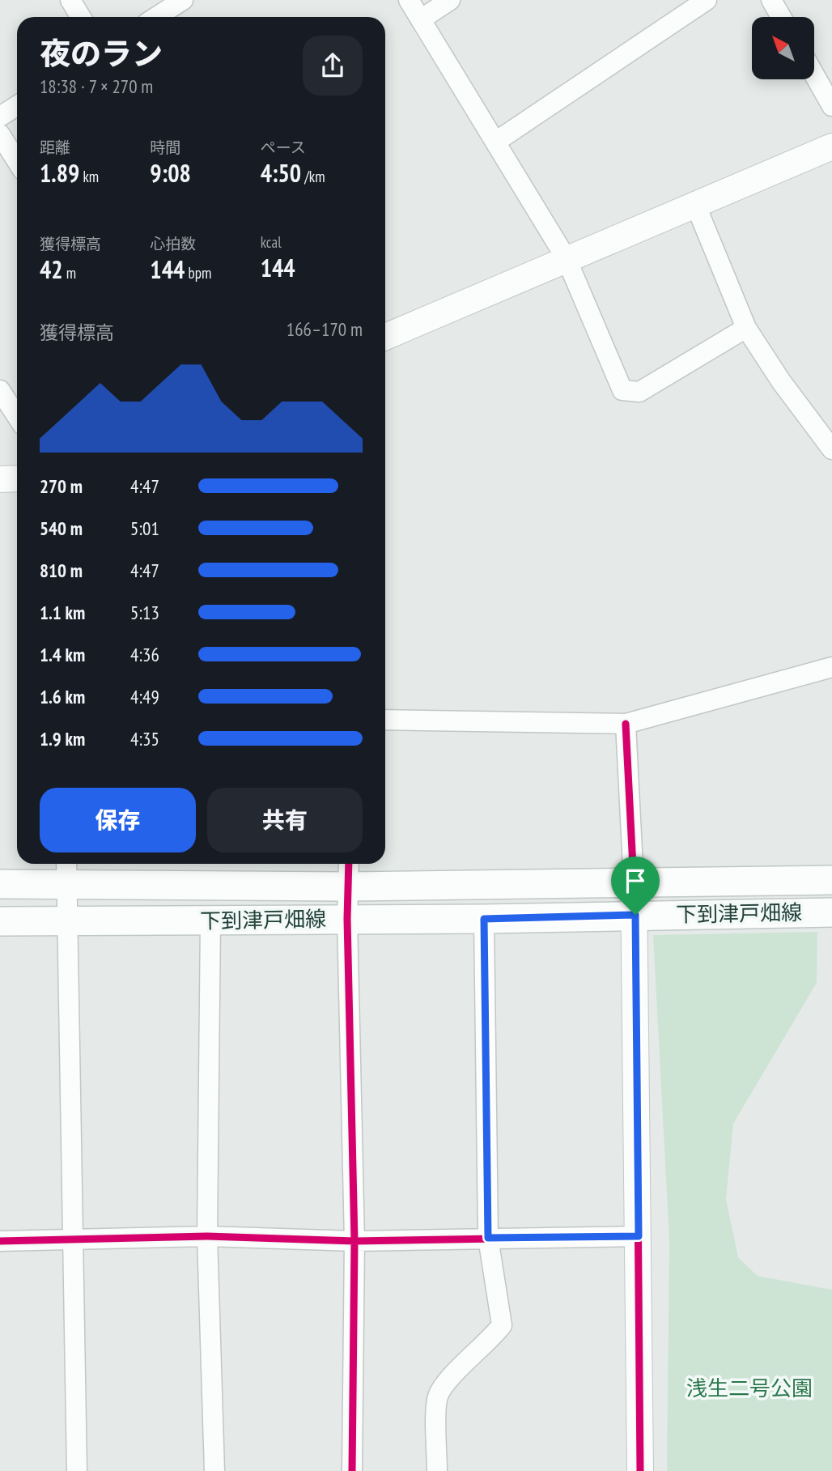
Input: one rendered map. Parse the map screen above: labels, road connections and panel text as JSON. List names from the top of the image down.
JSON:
{
  "streets": {
    "main road": ["下到津戸畑線"]
  },
  "parks": ["浅生二号公園"],
  "north": "top left",
  "page": {
    "heading": ["夜のラン", "18:38 · 7 × 270 m"],
    "stats": [
      ["距離", "1.89 km"],
      ["時間", "9:08"],
      ["ペース", "4:50 /km"],
      ["獲得標高", "42 m"],
      ["心拍数", "144 bpm"],
      ["kcal", "144"]
    ],
    "chart": ["獲得標高", "166–170 m"],
    "list": [
      {
        "name": "270 m",
        "note": "4:47"
      },
      {
        "name": "540 m",
        "note": "5:01"
      },
      {
        "name": "810 m",
        "note": "4:47"
      },
      {
        "name": "1.1 km",
        "note": "5:13"
      },
      {
        "name": "1.4 km",
        "note": "4:36"
      },
      {
        "name": "1.6 km",
        "note": "4:49"
      },
      {
        "name": "1.9 km",
        "note": "4:35"
      }
    ],
    "buttons": ["保存", "共有"]
  }
}
